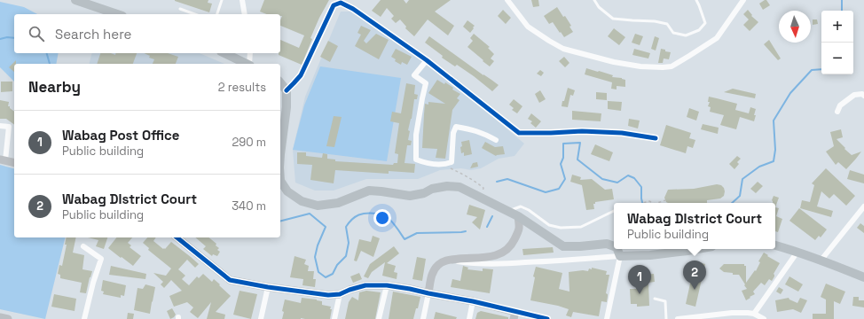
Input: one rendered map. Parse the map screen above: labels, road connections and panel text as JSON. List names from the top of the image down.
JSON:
{
  "north": "bottom",
  "page": {
    "map_buttons": ["+", "−"],
    "search": "Search here",
    "heading": ["Nearby", "2 results"],
    "list": [
      {
        "mark": "1",
        "name": "Wabag Post Office",
        "note": "Public building",
        "value": "290 m"
      },
      {
        "mark": "2",
        "name": "Wabag DIstrict Court",
        "note": "Public building",
        "value": "340 m"
      }
    ],
    "popup": ["Wabag DIstrict Court", "Public building"],
    "pins": ["2", "1"]
  }
}
